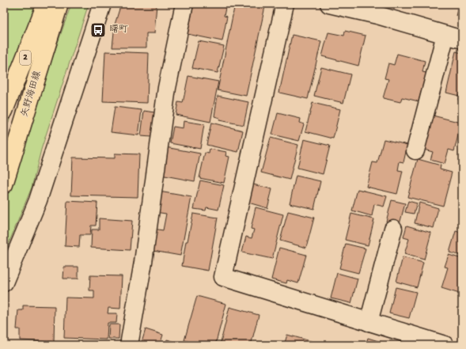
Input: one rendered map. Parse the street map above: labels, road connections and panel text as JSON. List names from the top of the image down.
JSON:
{
  "streets": {
    "main road": ["2", "矢野海田線"]
  },
  "places": {
    "bus stop": ["曙町"]
  }
}
